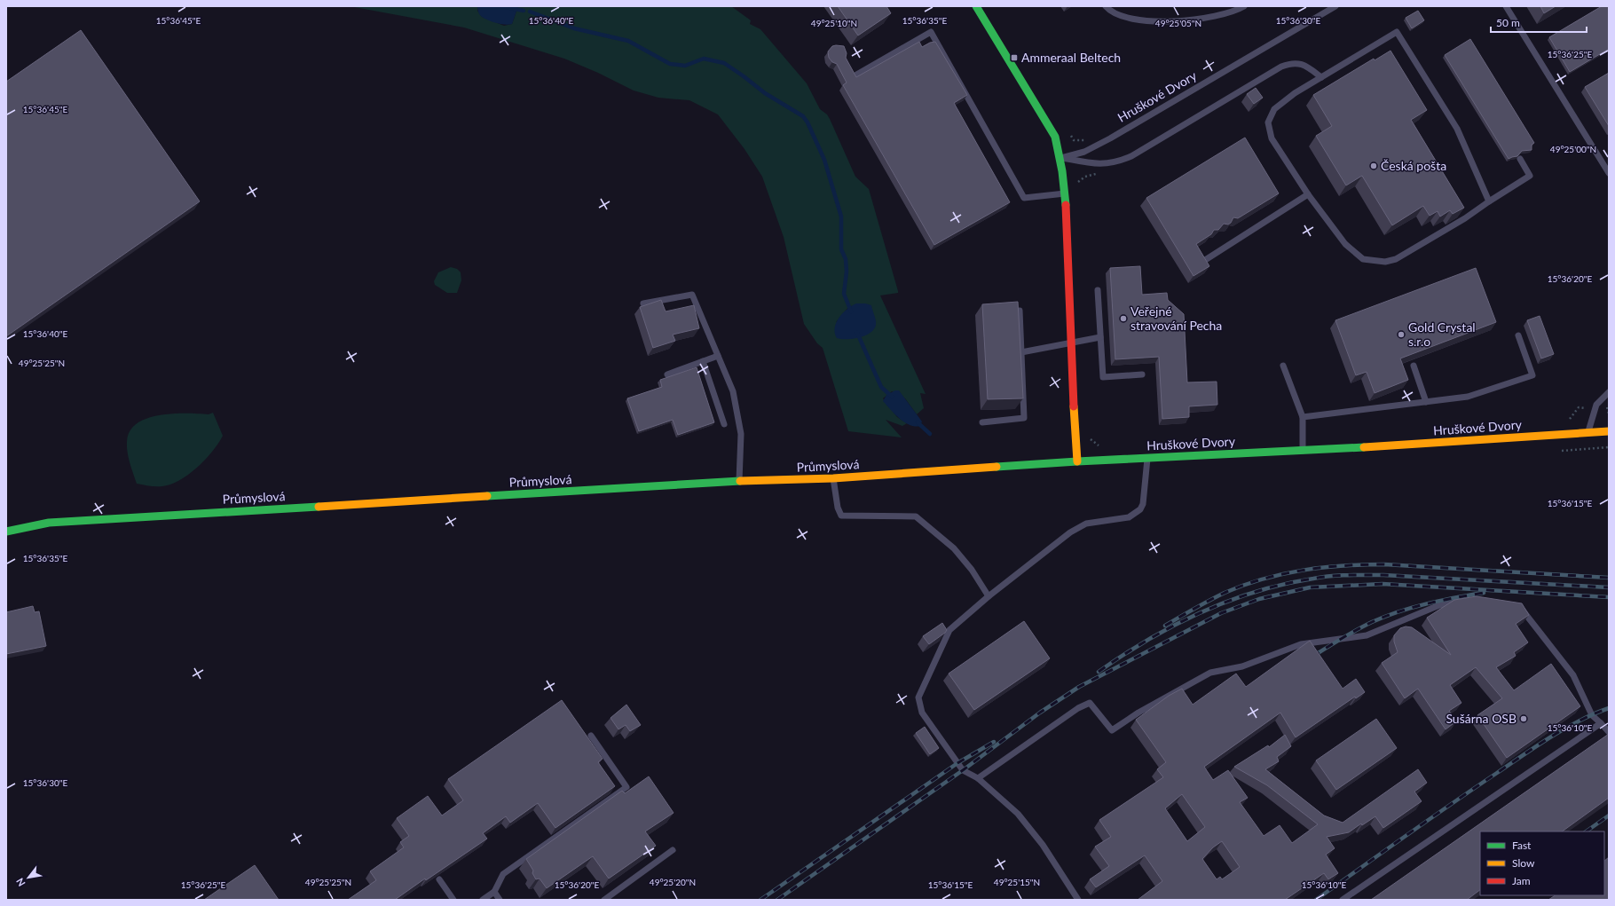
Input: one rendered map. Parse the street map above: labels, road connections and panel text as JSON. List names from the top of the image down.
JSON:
{
  "streets": {
    "street": ["Hruškové Dvory", "Průmyslová"]
  },
  "crossings": [
    ["Hruškové Dvory", "Průmyslová"]
  ],
  "places": {
    "transit": ["Ammeraal Beltech"],
    "other": [
      "Česká pošta",
      "Veřejné stravování Pecha",
      "Gold Crystal s.r.o",
      "Sušárna OSB"
    ]
  },
  "legend": ["Fast", "Slow", "Jam"],
  "scale_bar": "50 m",
  "north": "bottom left",
  "coordinates": [
    "15°36'45\"E",
    "15°36'40\"E",
    "15°36'35\"E",
    "15°36'30\"E",
    "49°25'10\"N",
    "49°25'05\"N",
    "15°36'25\"E",
    "49°25'00\"N",
    "15°36'20\"E",
    "49°25'25\"N",
    "15°36'15\"E",
    "15°36'10\"E",
    "49°25'20\"N",
    "49°25'15\"N"
  ]
}
